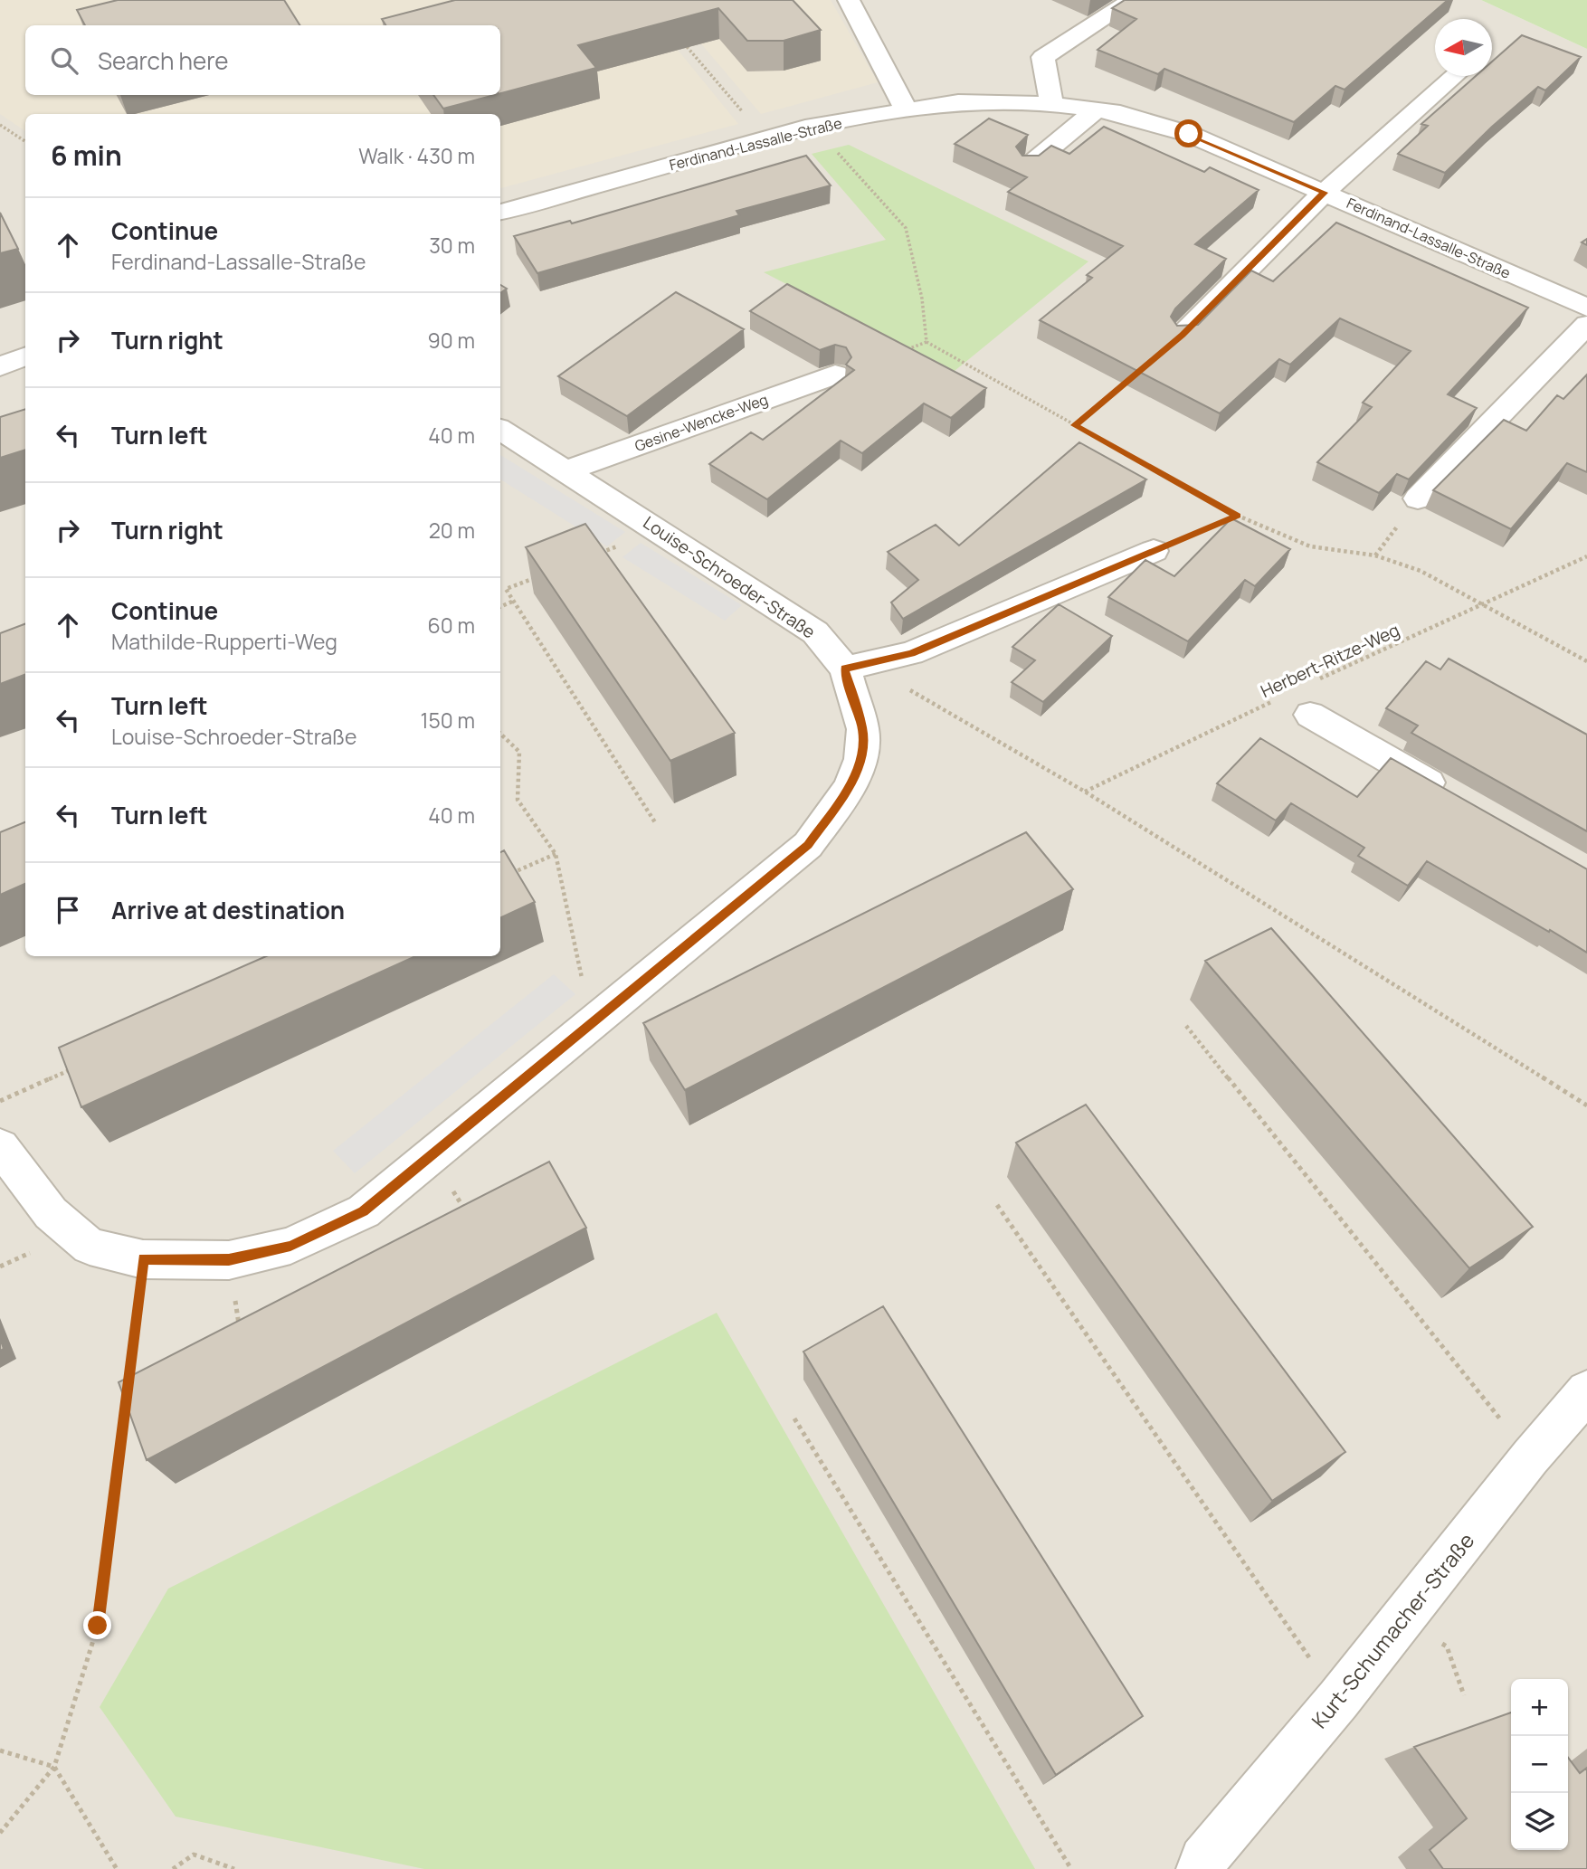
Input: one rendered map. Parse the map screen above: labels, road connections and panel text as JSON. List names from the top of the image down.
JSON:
{
  "streets": {
    "street": [
      "Ferdinand-Lassalle-Straße",
      "Gesine-Wencke-Weg",
      "Louise-Schroeder-Straße",
      "Kurt-Schumacher-Straße"
    ],
    "path": ["Herbert-Ritze-Weg"]
  },
  "crossings": [
    ["Gesine-Wencke-Weg", "Louise-Schroeder-Straße"]
  ],
  "north": "left",
  "page": {
    "search": "Search here",
    "heading": ["6 min", "Walk · 430 m"],
    "list": [
      ["Continue", "Ferdinand-Lassalle-Straße", "30 m"],
      ["Turn right", "90 m"],
      ["Turn left", "40 m"],
      ["Turn right", "20 m"],
      ["Continue", "Mathilde-Rupperti-Weg", "60 m"],
      ["Turn left", "Louise-Schroeder-Straße", "150 m"],
      ["Turn left", "40 m"],
      "Arrive at destination"
    ],
    "map_buttons": ["+", "−"]
  }
}
